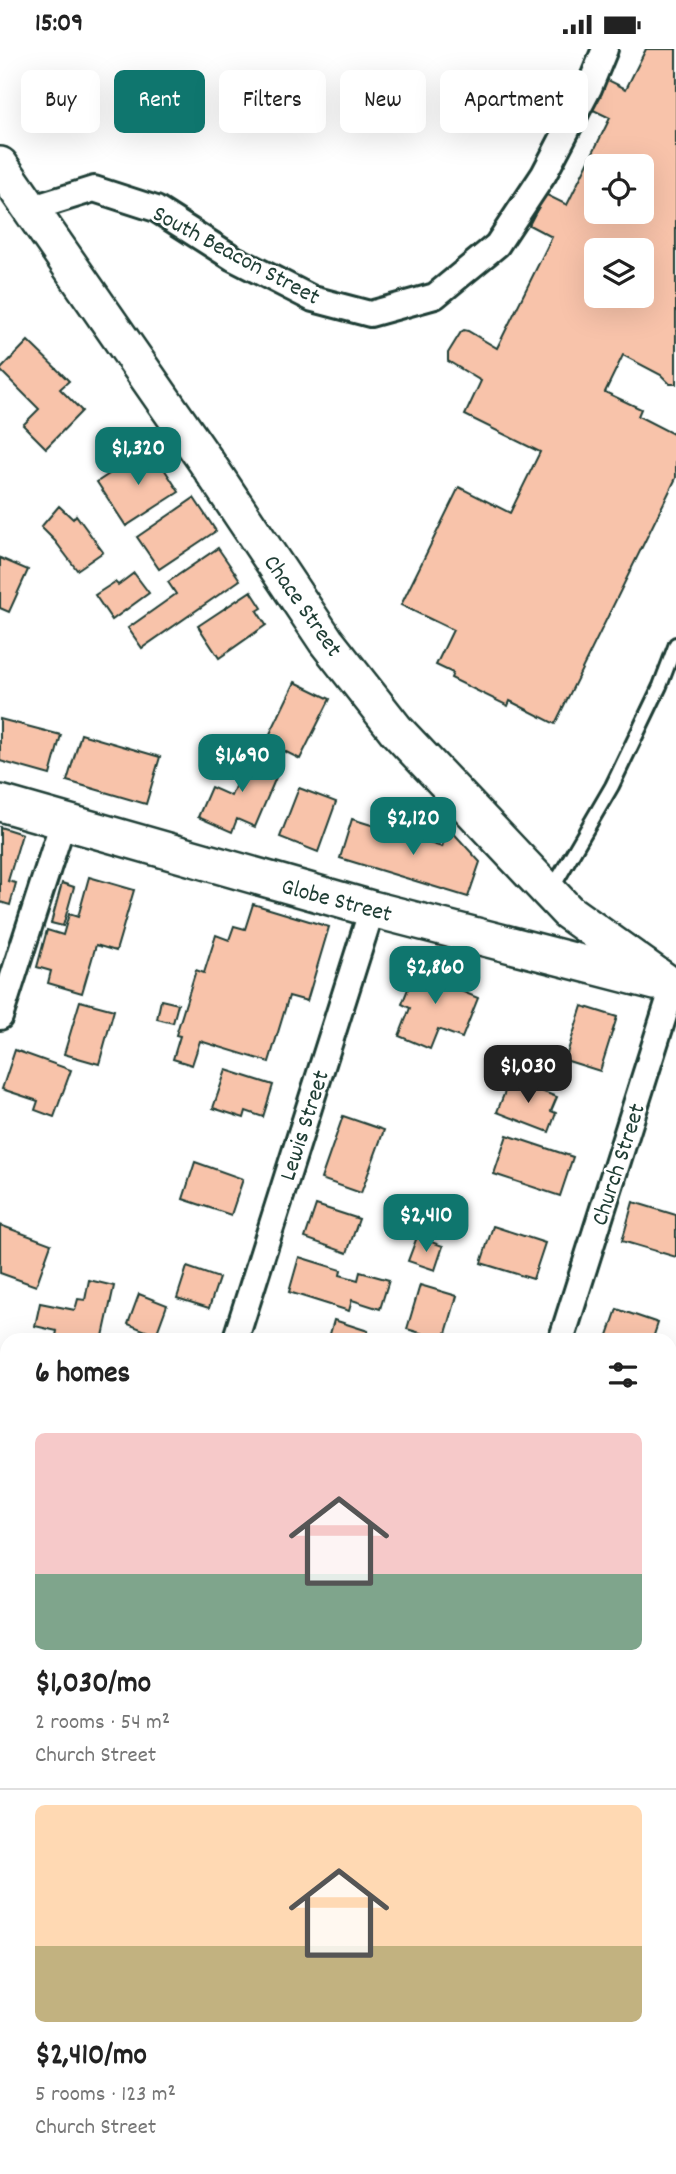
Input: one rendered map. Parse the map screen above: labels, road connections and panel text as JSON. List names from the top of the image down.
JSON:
{
  "streets": {
    "street": [
      "South Beacon Street",
      "Chace Street",
      "Globe Street",
      "Lewis Street",
      "Church Street"
    ]
  },
  "crossings": [
    ["South Beacon Street", "Chace Street"],
    ["Chace Street", "Globe Street"],
    ["Chace Street", "Church Street"],
    ["Globe Street", "Lewis Street"],
    ["Globe Street", "Church Street"]
  ],
  "page": {
    "status": "15:09",
    "chip": [
      "Buy",
      "Rent",
      "Filters",
      "New",
      "Apartment"
    ],
    "price": [
      "$1,320",
      "$1,690",
      "$2,120",
      "$2,860",
      "$1,030",
      "$2,410"
    ],
    "heading": "6 homes",
    "list": [
      {
        "name": "$1,030/mo",
        "note": "2 rooms · 54 m² · Church Street"
      },
      {
        "name": "$2,410/mo",
        "note": "5 rooms · 123 m² · Church Street"
      }
    ]
  }
}
